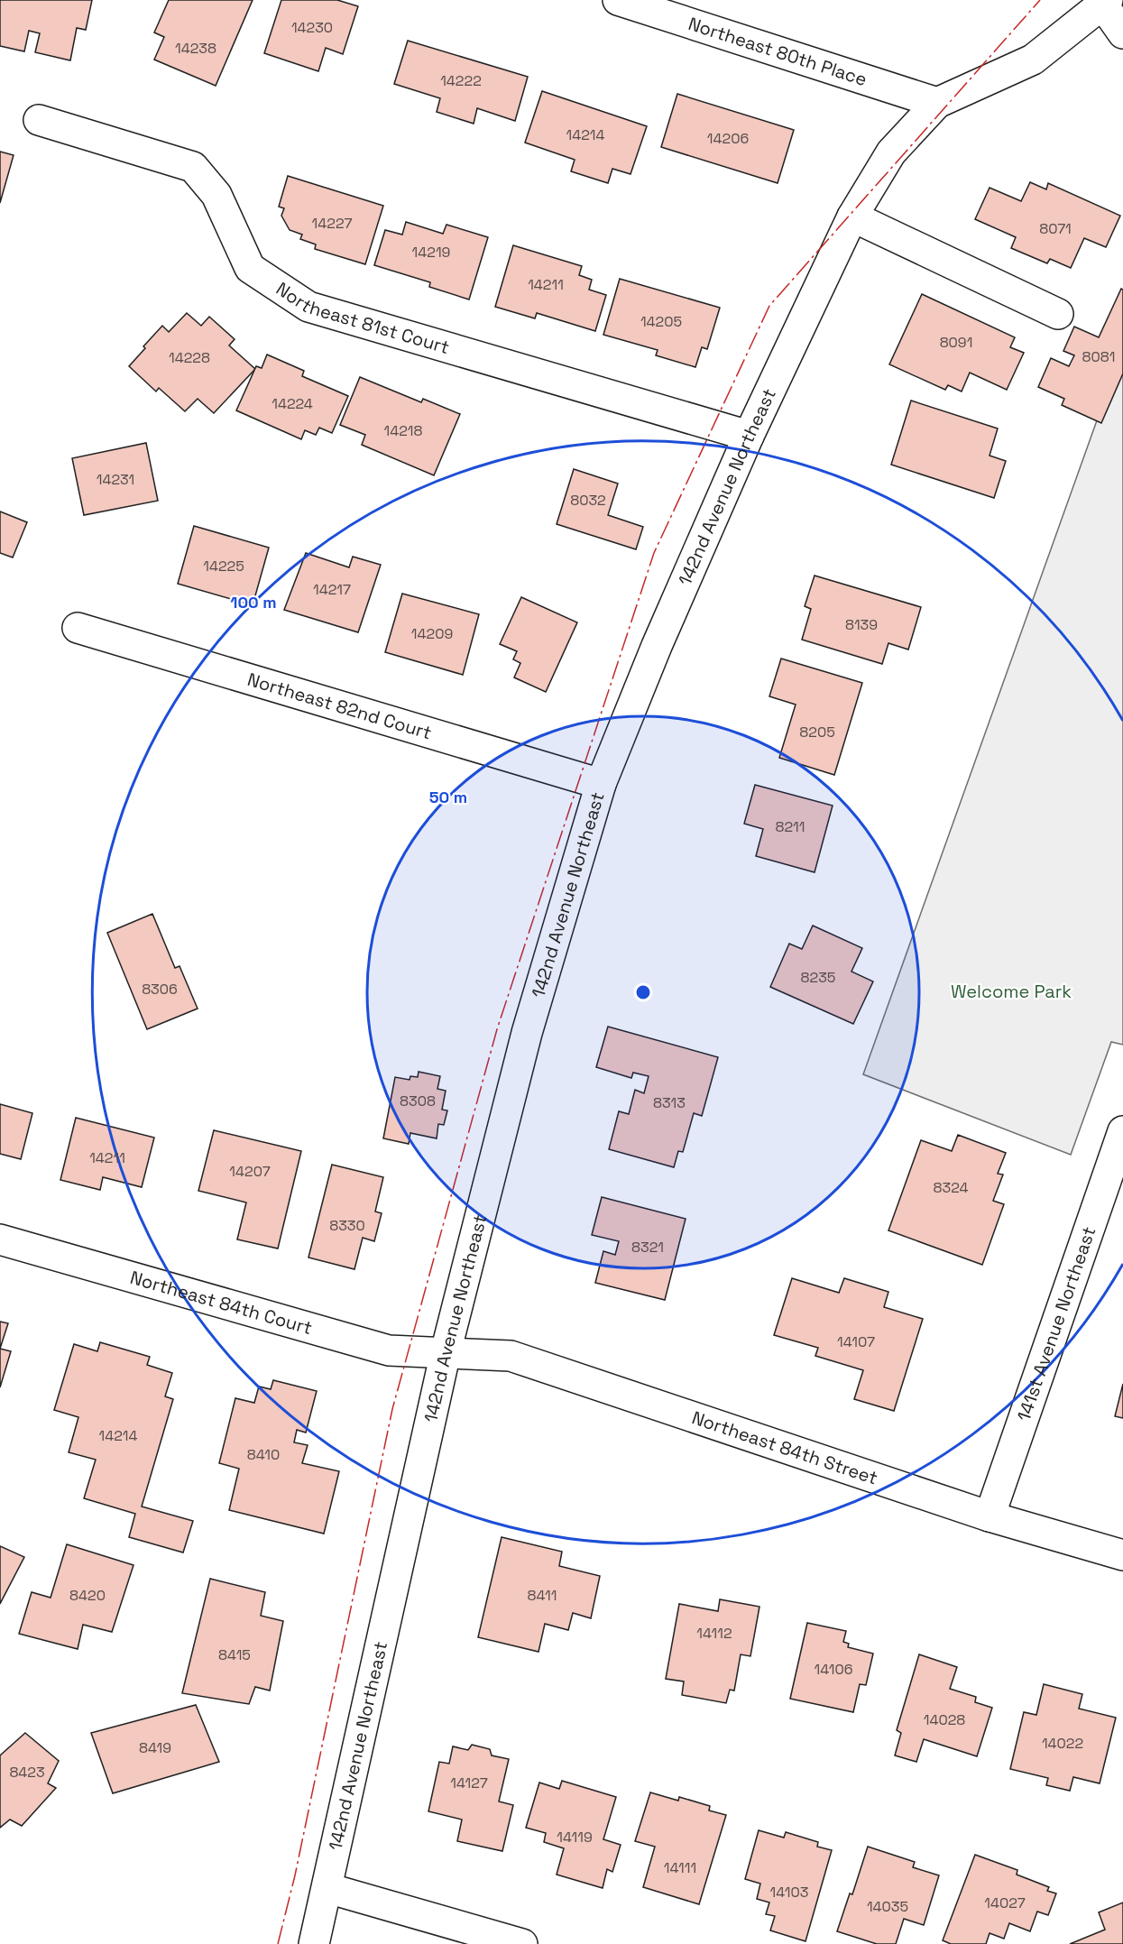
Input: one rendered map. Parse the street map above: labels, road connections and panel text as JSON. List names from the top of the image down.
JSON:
{
  "streets": {
    "street": [
      "Northeast 80th Place",
      "Northeast 81st Court",
      "142nd Avenue Northeast",
      "Northeast 82nd Court",
      "Northeast 84th Court",
      "141st Avenue Northeast",
      "Northeast 84th Street"
    ]
  },
  "crossings": [
    ["Northeast 80th Place", "142nd Avenue Northeast"],
    ["Northeast 81st Court", "142nd Avenue Northeast"],
    ["142nd Avenue Northeast", "Northeast 82nd Court"],
    ["142nd Avenue Northeast", "Northeast 84th Court"],
    ["142nd Avenue Northeast", "Northeast 84th Street"],
    ["Northeast 84th Court", "Northeast 84th Street"],
    ["141st Avenue Northeast", "Northeast 84th Street"]
  ],
  "parks": ["Welcome Park"],
  "house_numbers": [
    "14230",
    "14238",
    "14222",
    "14214",
    "14206",
    "14227",
    "8071",
    "14219",
    "14211",
    "14205",
    "8091",
    "8081",
    "14228",
    "14224",
    "14218",
    "14231",
    "8032",
    "14225",
    "14217",
    "8139",
    "14209",
    "8205",
    "8211",
    "8235",
    "8306",
    "8308",
    "8313",
    "14211",
    "14207",
    "8324",
    "8330",
    "8321",
    "14107",
    "14214",
    "8410",
    "8420",
    "8411",
    "14112",
    "8415",
    "14106",
    "14028",
    "14022",
    "8419",
    "8423",
    "14127",
    "14119",
    "14111",
    "14103",
    "14027",
    "14035"
  ],
  "rings": ["100 m", "50 m"]
}
